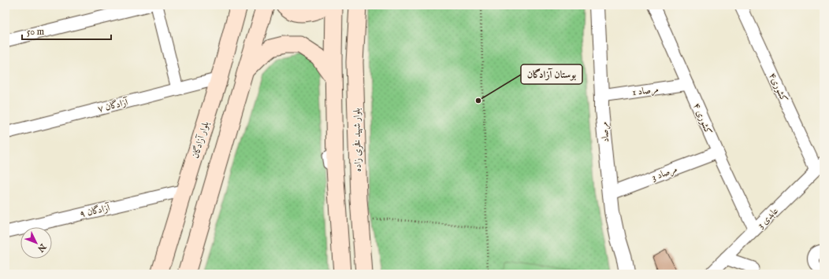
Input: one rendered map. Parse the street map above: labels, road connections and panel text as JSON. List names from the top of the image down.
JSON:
{
  "streets": {
    "main road": ["بلوار آزادگان", "بلوار شهید فخری زاده"],
    "street": [
      "کشوری۴",
      "مرصاد 1",
      "آزادگان ۷",
      "کشوری ۴",
      "مرصاد",
      "مرصاد 3",
      "آزادگان ۹",
      "عابدی 3"
    ]
  },
  "crossings": [
    ["کشوری۴", "عابدی 3"],
    ["مرصاد 1", "کشوری ۴"],
    ["مرصاد 1", "مرصاد"],
    ["آزادگان ۷", "بلوار آزادگان"],
    ["کشوری ۴", "مرصاد 3"],
    ["کشوری ۴", "عابدی 3"],
    ["مرصاد", "مرصاد 3"],
    ["بلوار آزادگان", "آزادگان ۹"]
  ],
  "places": ["بوستان آزادگان"],
  "scale_bar": "50 m",
  "north": "bottom right"
}
